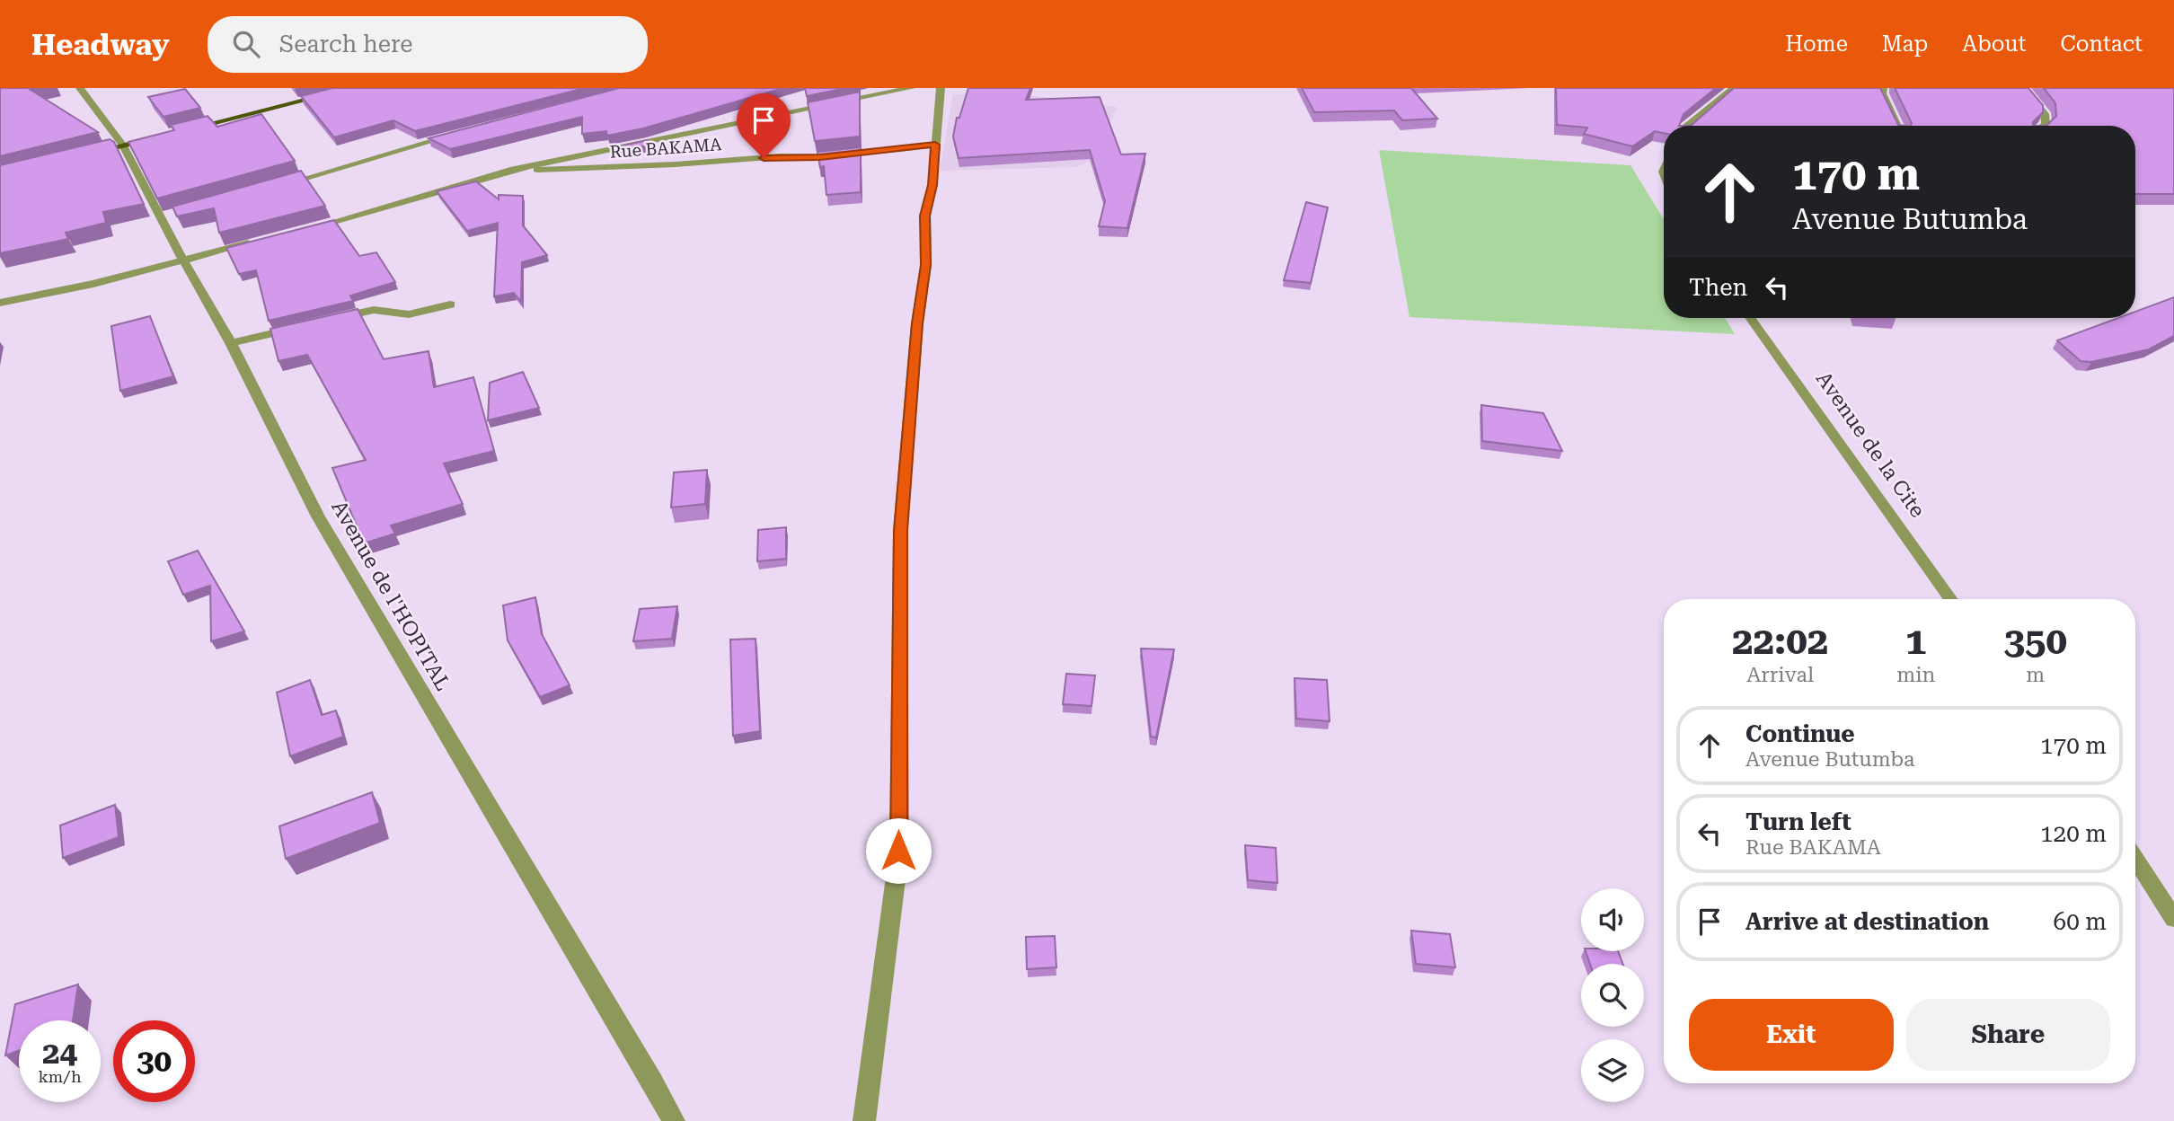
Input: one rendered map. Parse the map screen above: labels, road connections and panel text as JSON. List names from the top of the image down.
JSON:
{
  "streets": {
    "street": ["Rue BAKAMA", "Avenue de la Cite", "Avenue de l'HOPITAL"]
  },
  "page": {
    "header": "Headway",
    "search": "Search here",
    "nav": [
      "Home",
      "Map",
      "About",
      "Contact"
    ],
    "turn": ["170 m", "Avenue Butumba"],
    "then": "Then",
    "eta": [
      "22:02",
      "Arrival",
      "1",
      "min",
      "350",
      "m"
    ],
    "list": [
      {
        "name": "Continue",
        "note": "Avenue Butumba",
        "value": "170 m"
      },
      {
        "name": "Turn left",
        "note": "Rue BAKAMA",
        "value": "120 m"
      },
      {
        "name": "Arrive at destination",
        "value": "60 m"
      }
    ],
    "buttons": ["Exit", "Share"],
    "speed": "24 km/h",
    "limit": "30"
  }
}
